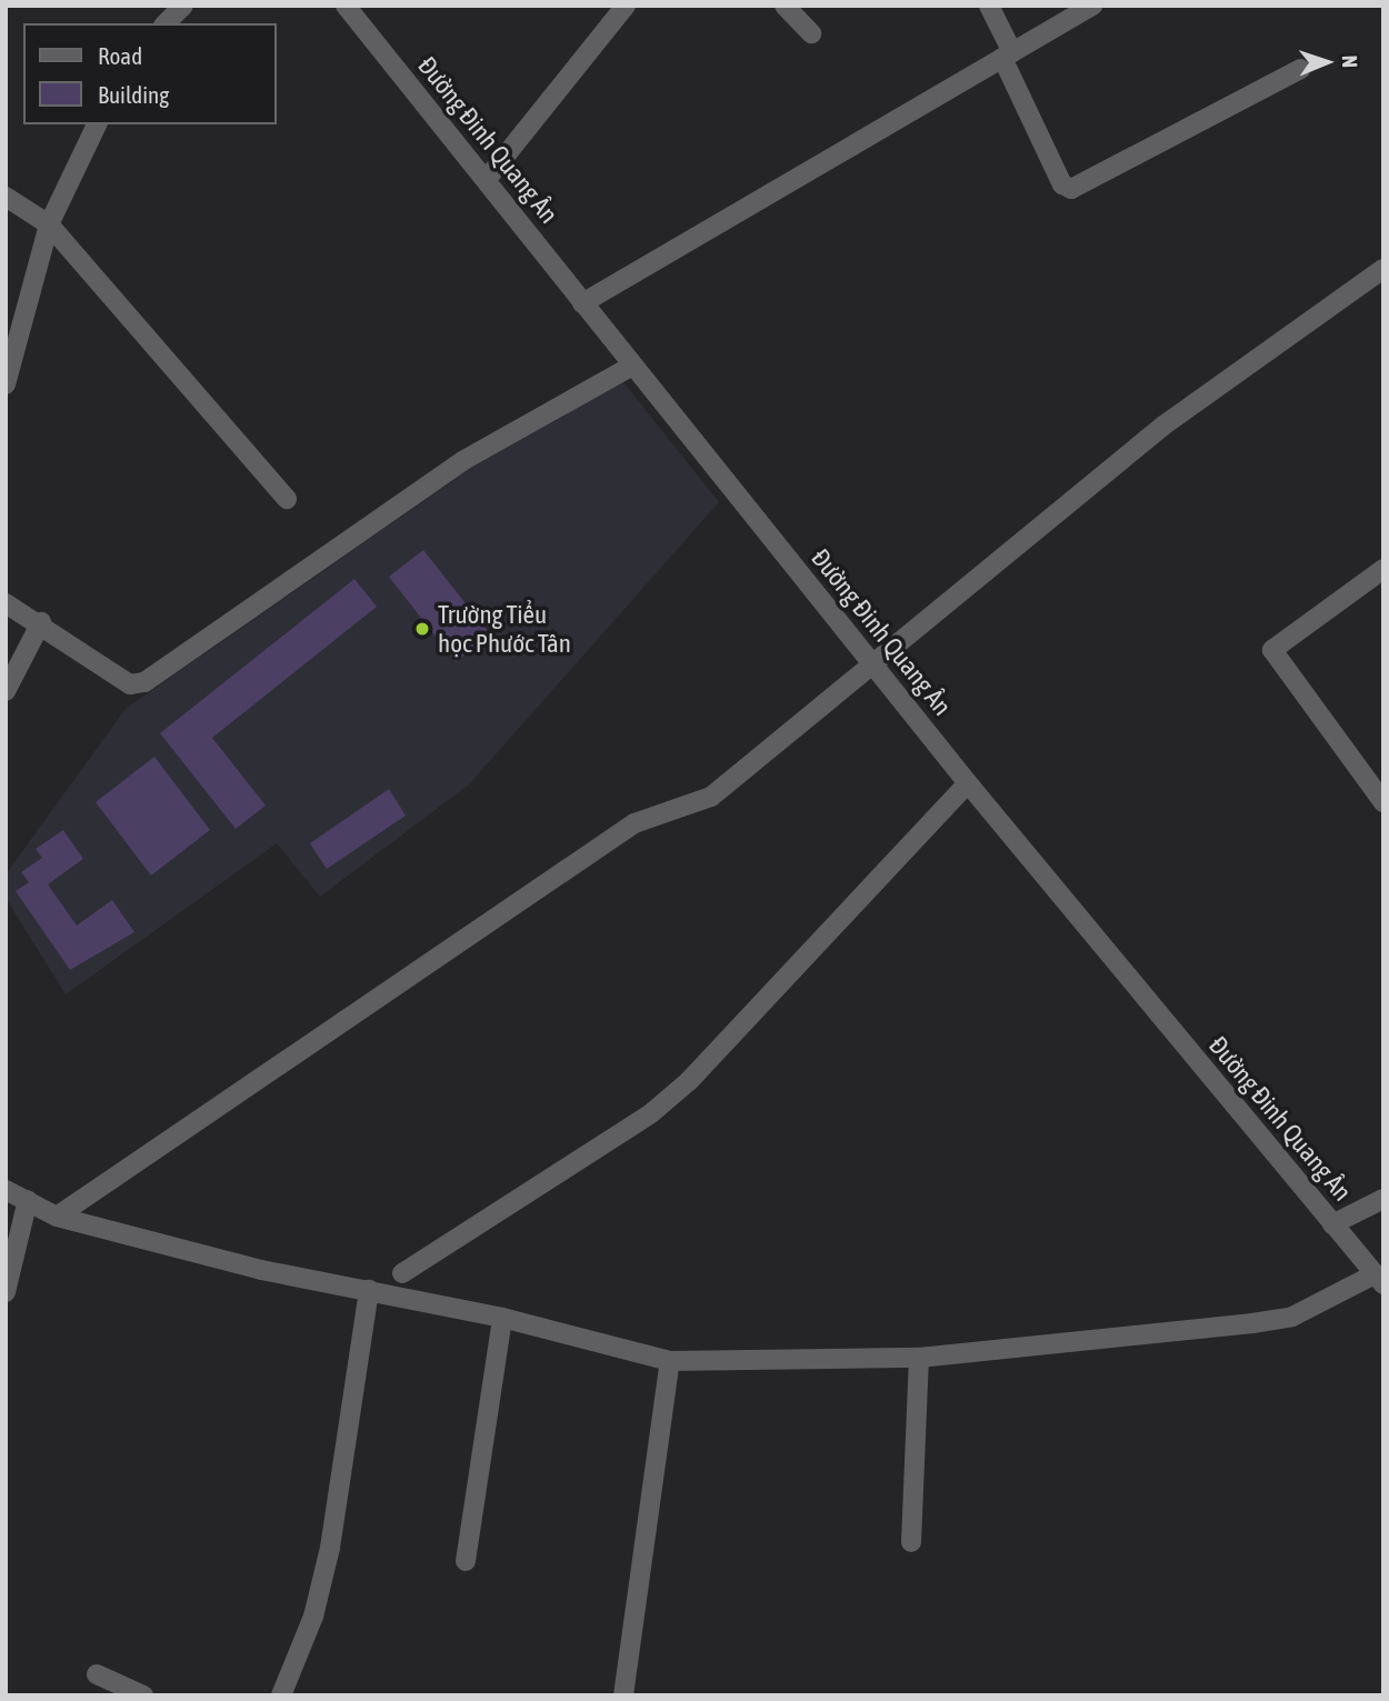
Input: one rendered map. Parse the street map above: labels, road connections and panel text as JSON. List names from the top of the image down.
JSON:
{
  "streets": {
    "street": ["Đường Đinh Quang Ân"]
  },
  "places": ["Trường Tiểu học Phước Tân"],
  "legend": ["Road", "Building"],
  "north": "right"
}
